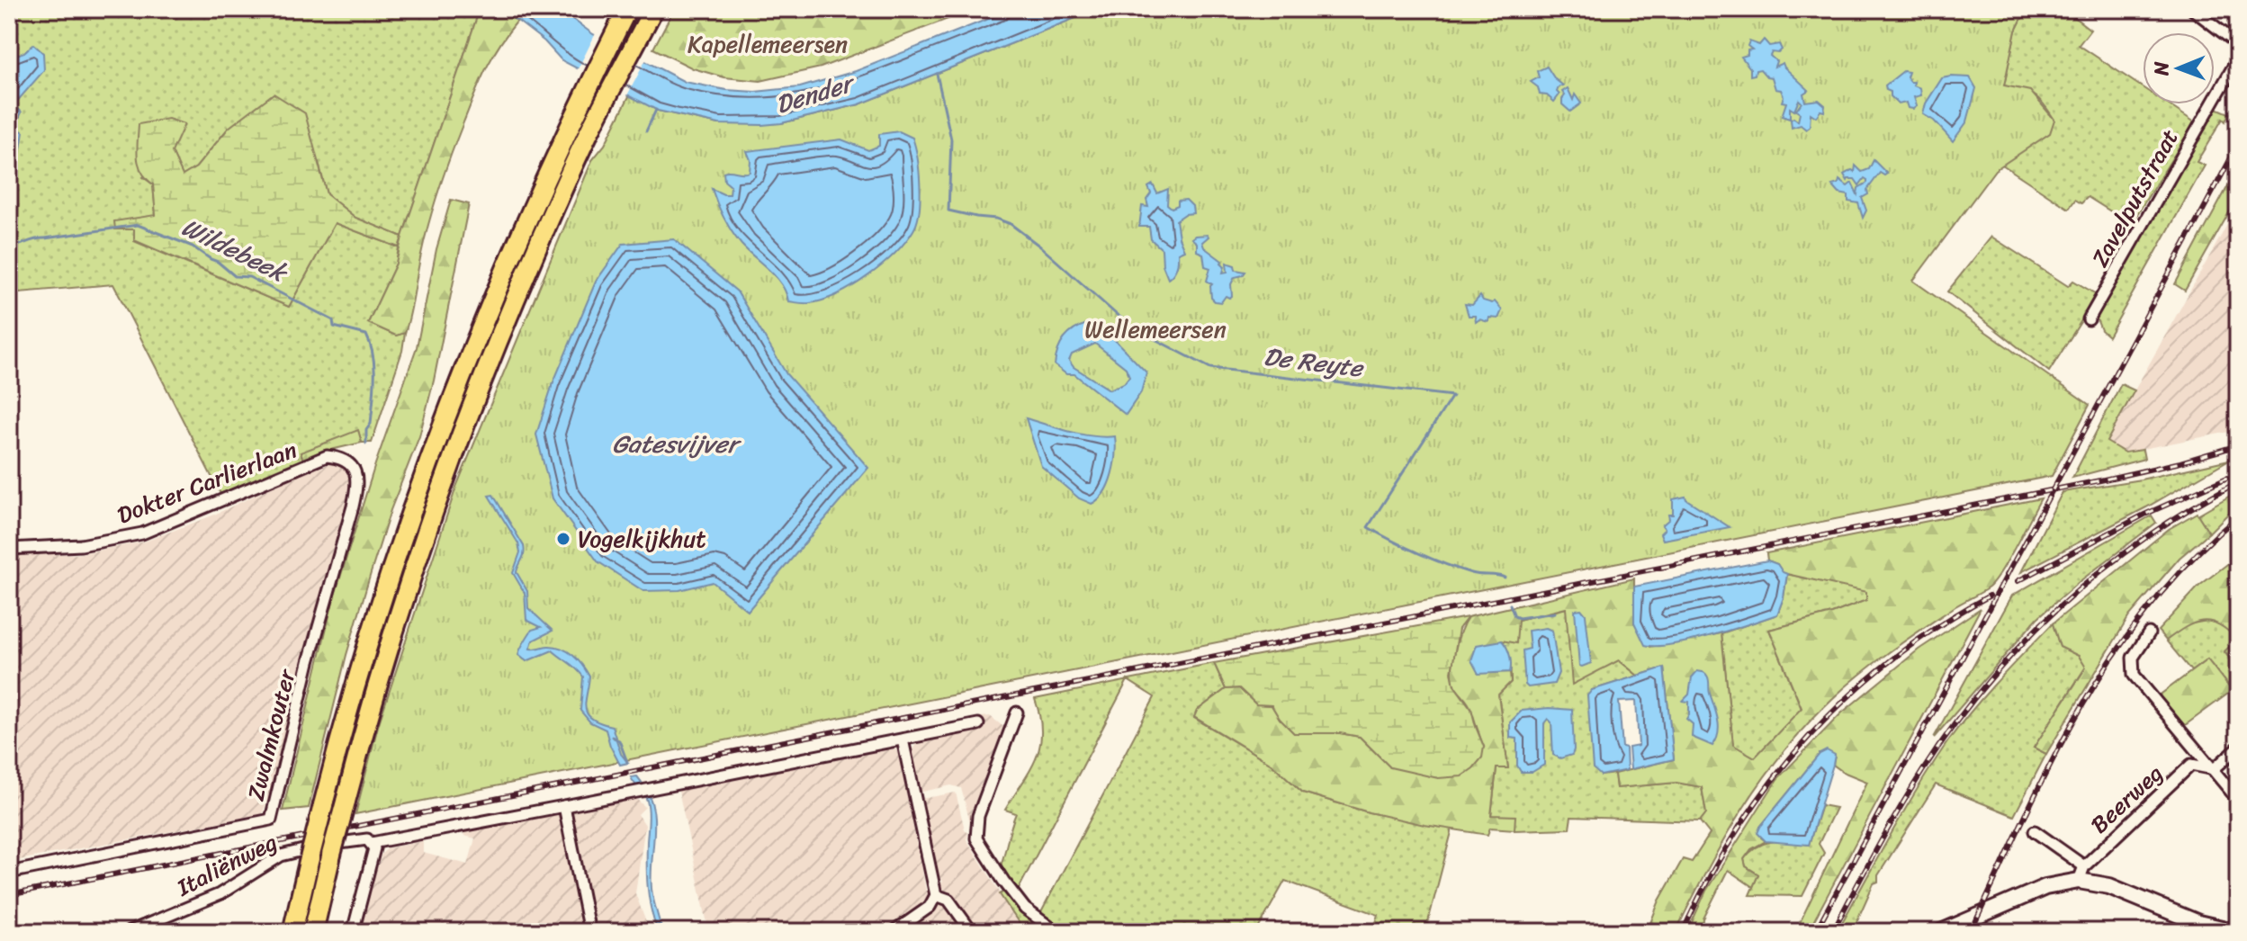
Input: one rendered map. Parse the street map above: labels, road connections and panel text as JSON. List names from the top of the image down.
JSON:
{
  "streets": {
    "street": [
      "Zavelputstraat",
      "Dokter Carlierlaan",
      "Zwalmkouter",
      "Beerweg",
      "Italiënweg"
    ]
  },
  "crossings": [
    ["Dokter Carlierlaan", "Zwalmkouter"]
  ],
  "water": [
    "Dender",
    "Wildebeek",
    "De Reyte",
    "Gatesvijver"
  ],
  "parks": ["Kapellemeersen", "Wellemeersen"],
  "places": ["Vogelkijkhut"],
  "north": "left"
}
